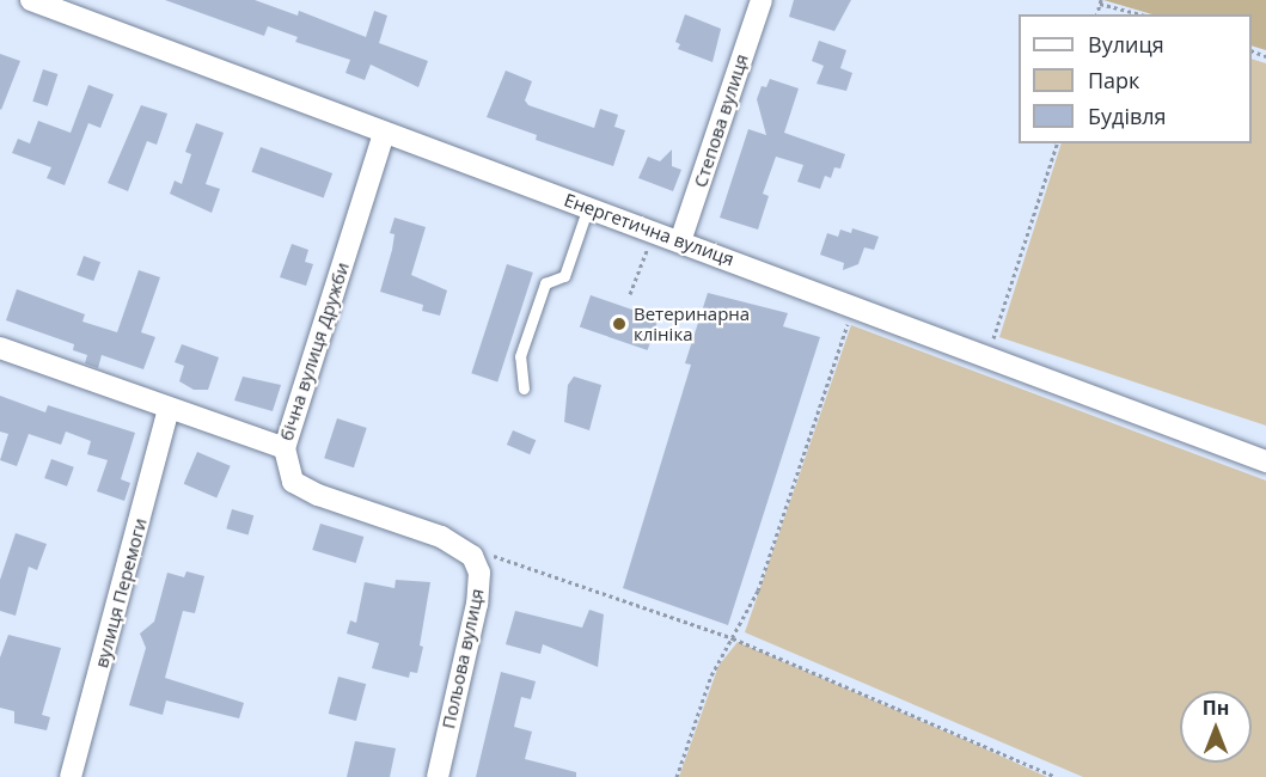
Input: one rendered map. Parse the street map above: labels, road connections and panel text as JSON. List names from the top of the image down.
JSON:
{
  "streets": {
    "street": [
      "Степова вулиця",
      "Енергетична вулиця",
      "бічна вулиця Дружби",
      "вулиця Перемоги",
      "Польова вулиця"
    ]
  },
  "crossings": [
    ["Степова вулиця", "Енергетична вулиця"],
    ["Енергетична вулиця", "бічна вулиця Дружби"],
    ["бічна вулиця Дружби", "вулиця Перемоги"]
  ],
  "places": ["Ветеринарна клініка"],
  "legend": ["Вулиця", "Парк", "Будівля"],
  "north": "top"
}
